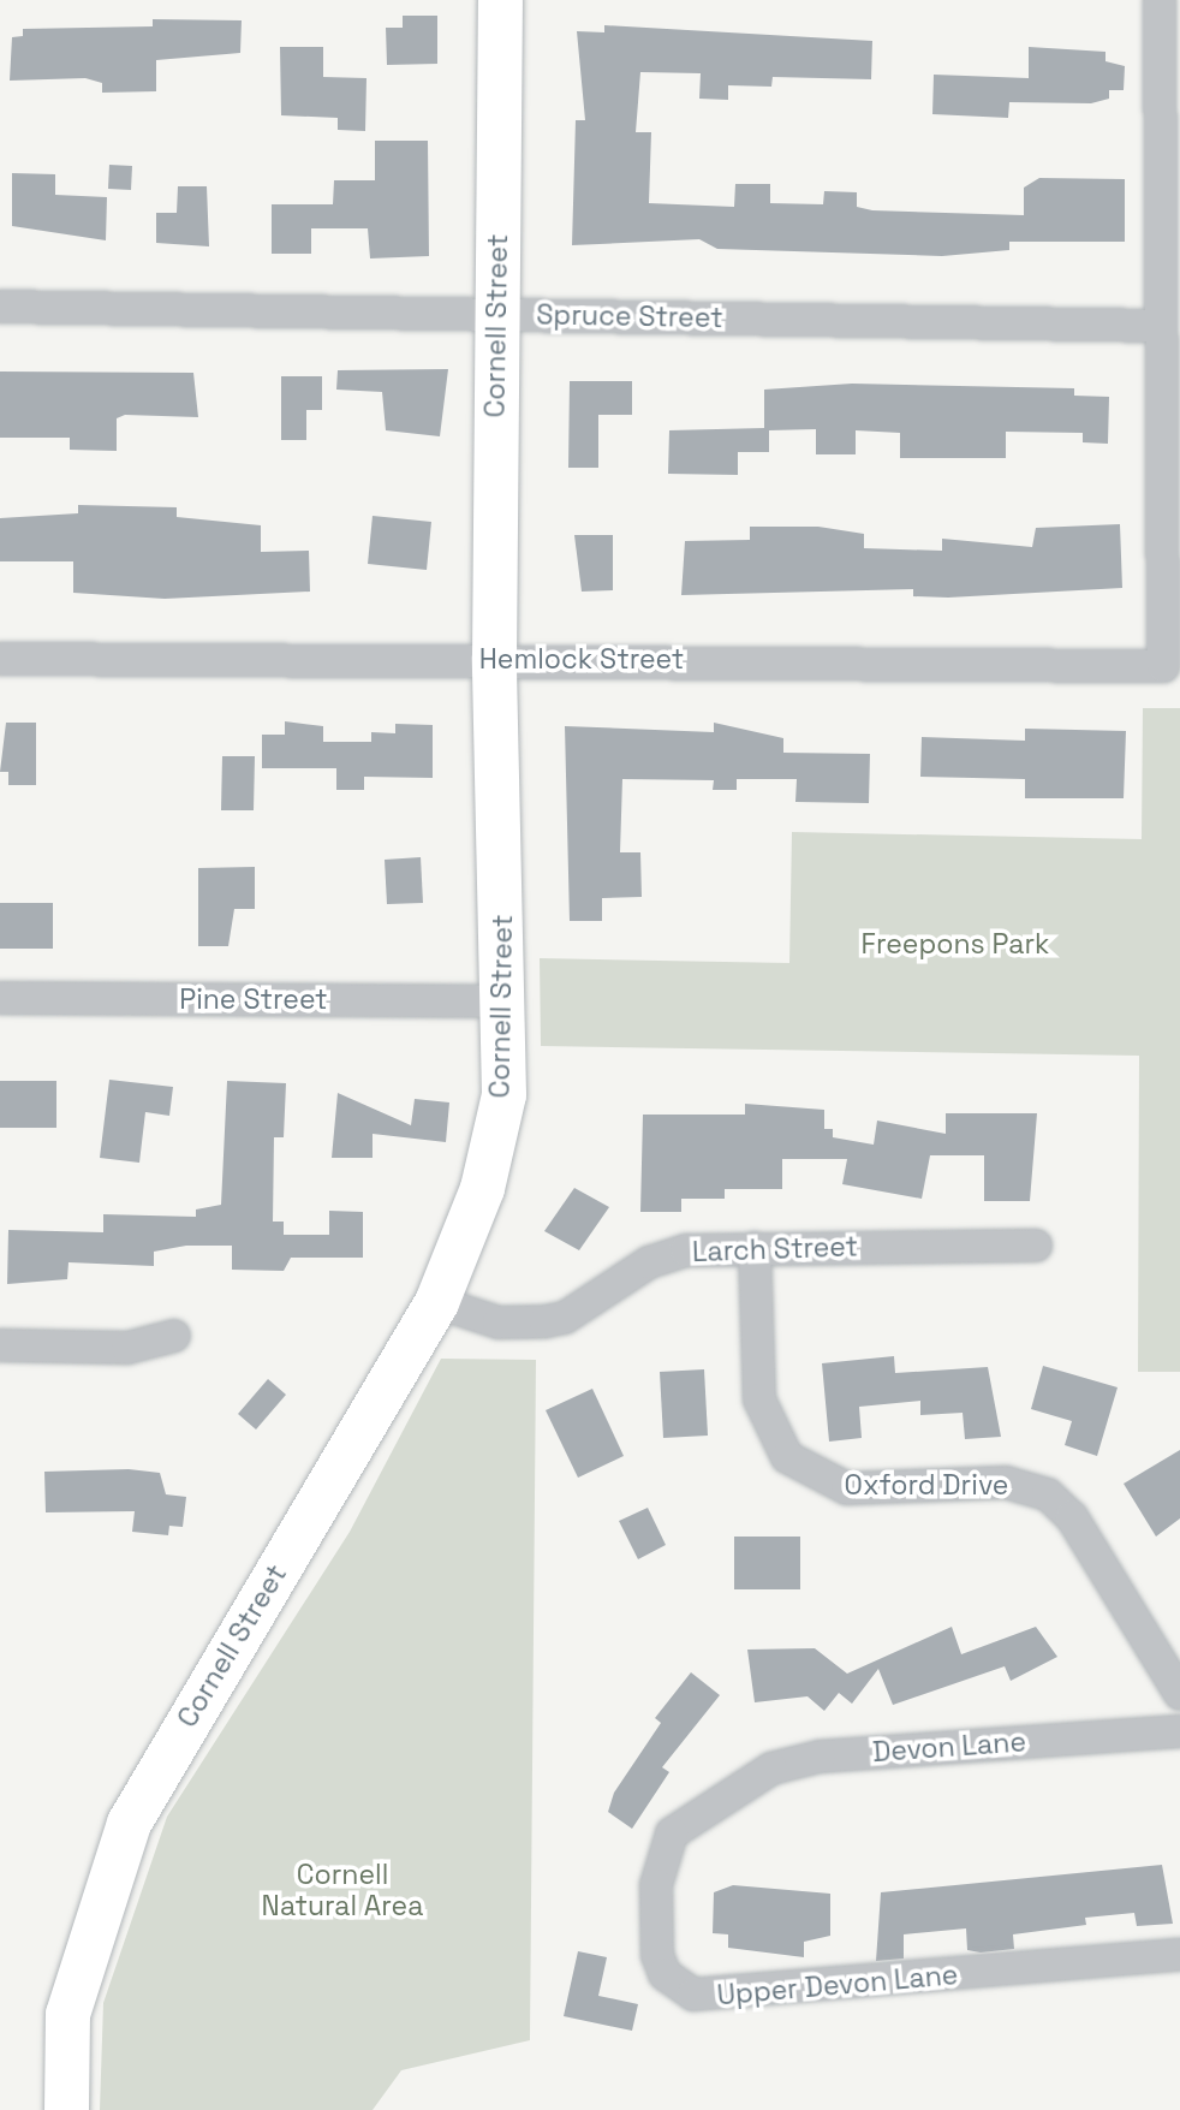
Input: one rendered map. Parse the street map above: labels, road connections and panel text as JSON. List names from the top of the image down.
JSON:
{
  "streets": {
    "street": [
      "Spruce Street",
      "Cornell Street",
      "Hemlock Street",
      "Pine Street",
      "Larch Street",
      "Oxford Drive",
      "Devon Lane",
      "Upper Devon Lane"
    ]
  },
  "crossings": [
    ["Spruce Street", "Cornell Street"],
    ["Spruce Street", "Hemlock Street"],
    ["Cornell Street", "Hemlock Street"],
    ["Cornell Street", "Pine Street"],
    ["Cornell Street", "Larch Street"],
    ["Larch Street", "Oxford Drive"],
    ["Devon Lane", "Upper Devon Lane"]
  ],
  "parks": ["Freepons Park", "Cornell Natural Area"]
}
